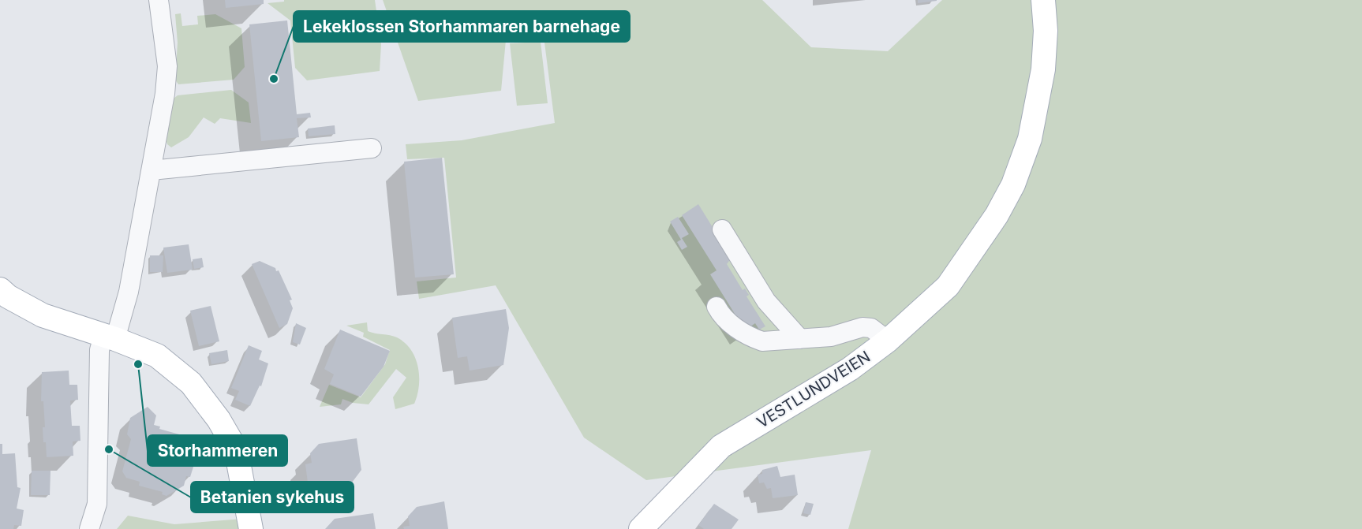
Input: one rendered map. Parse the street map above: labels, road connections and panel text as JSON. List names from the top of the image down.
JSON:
{
  "streets": {
    "main road": ["VESTLUNDVEIEN"]
  },
  "places": ["Lekeklossen Storhammaren barnehage", "Storhammeren", "Betanien sykehus"]
}
